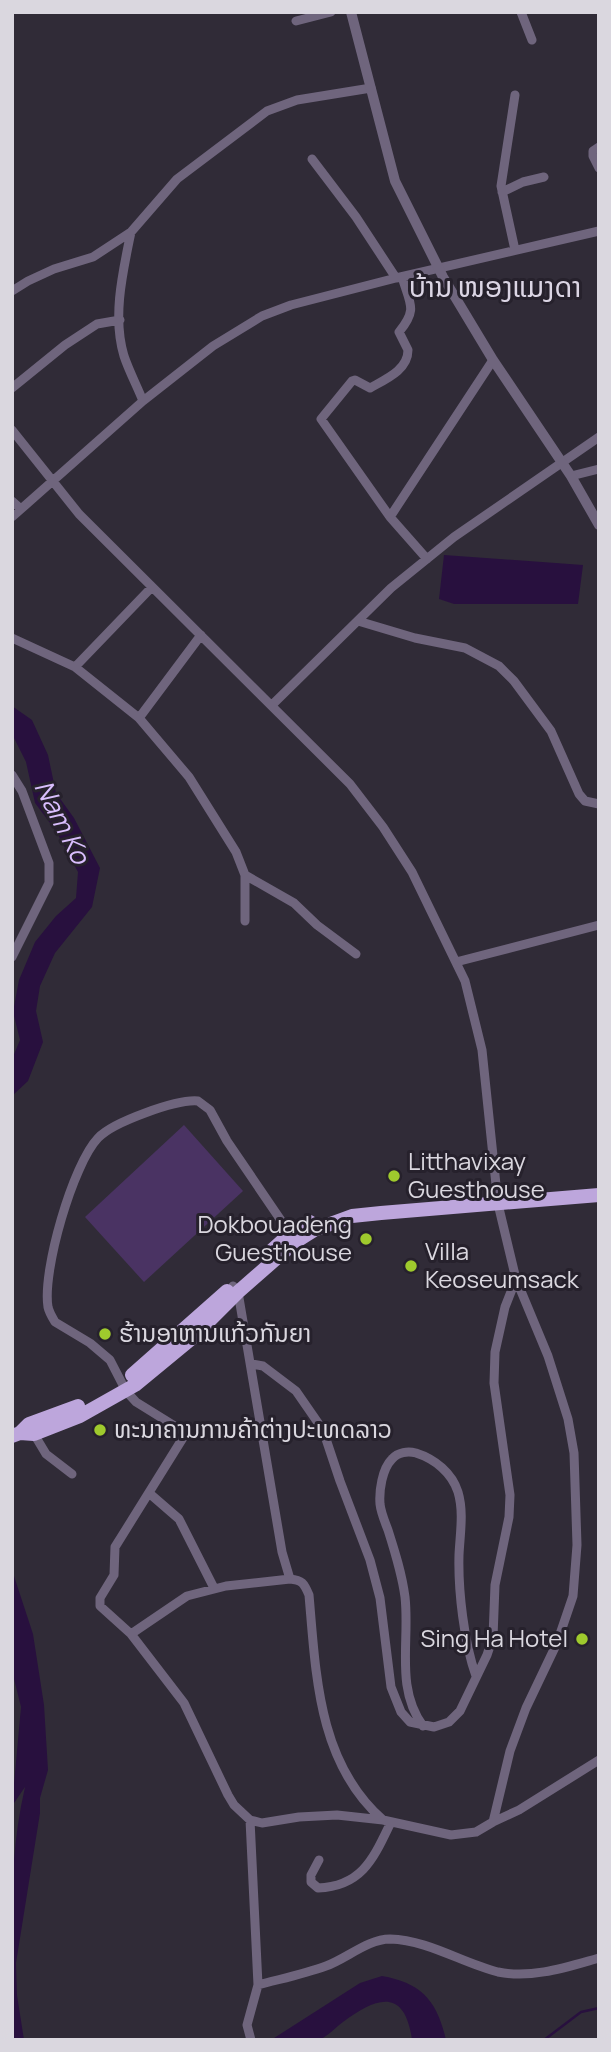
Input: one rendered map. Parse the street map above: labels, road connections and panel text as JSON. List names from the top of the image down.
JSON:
{
  "districts": ["ບ້ານ ໜອງແມງດາ"],
  "water": ["Nam Ko"],
  "places": [
    "Litthavixay Guesthouse",
    "Dokbouadeng Guesthouse",
    "Villa Keoseumsack",
    "ຮ້ານອາຫານແກ້ວກັນຍາ",
    "ທະນາຄານການຄ້າຕ່າງປະເທດລາວ",
    "Sing Ha Hotel"
  ]
}
